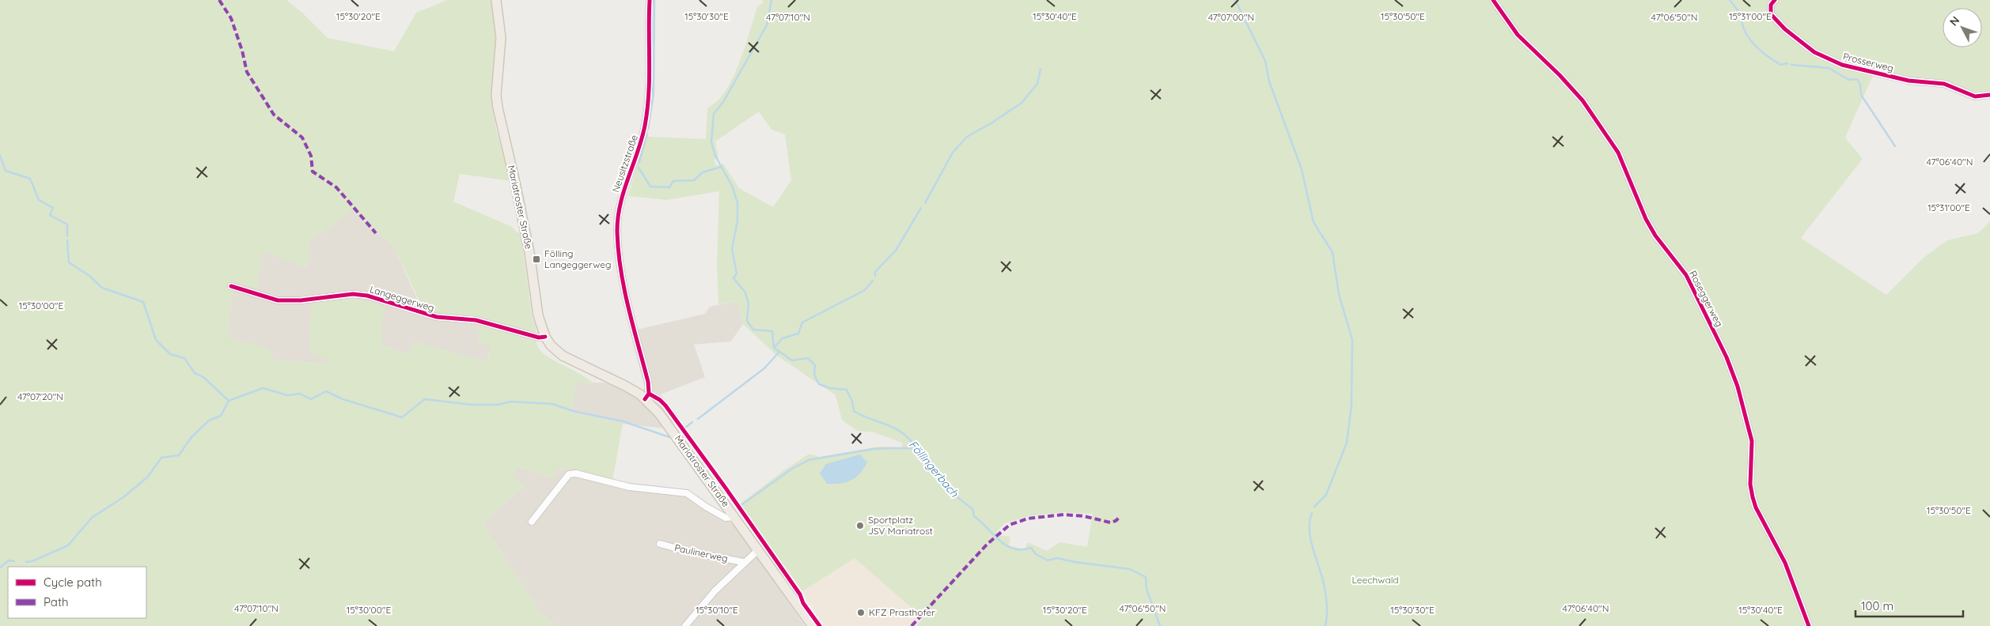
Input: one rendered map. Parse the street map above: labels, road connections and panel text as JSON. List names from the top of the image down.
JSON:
{
  "streets": {
    "main road": ["Mariatroster Straße"],
    "street": [
      "Prosserweg",
      "Neusitzstraße",
      "Langeggerweg",
      "Roseggerweg",
      "Paulinerweg"
    ]
  },
  "crossings": [
    ["Neusitzstraße", "Mariatroster Straße"],
    ["Mariatroster Straße", "Langeggerweg"],
    ["Mariatroster Straße", "Paulinerweg"]
  ],
  "water": ["Föllingerbach"],
  "parks": ["Leechwald"],
  "places": {
    "transit": ["Fölling Langeggerweg"],
    "other": ["Sportplatz JSV Mariatrost", "KFZ Prasthofer"]
  },
  "legend": ["Cycle path", "Path"],
  "scale_bar": "100 m",
  "north": "top left",
  "coordinates": [
    "15°30'20\"E",
    "15°30'30\"E",
    "15°30'40\"E",
    "15°30'50\"E",
    "15°31'00\"E",
    "47°07'10\"N",
    "47°07'00\"N",
    "47°06'50\"N",
    "47°06'40\"N",
    "15°30'00\"E",
    "47°07'20\"N",
    "15°30'10\"E"
  ]
}
